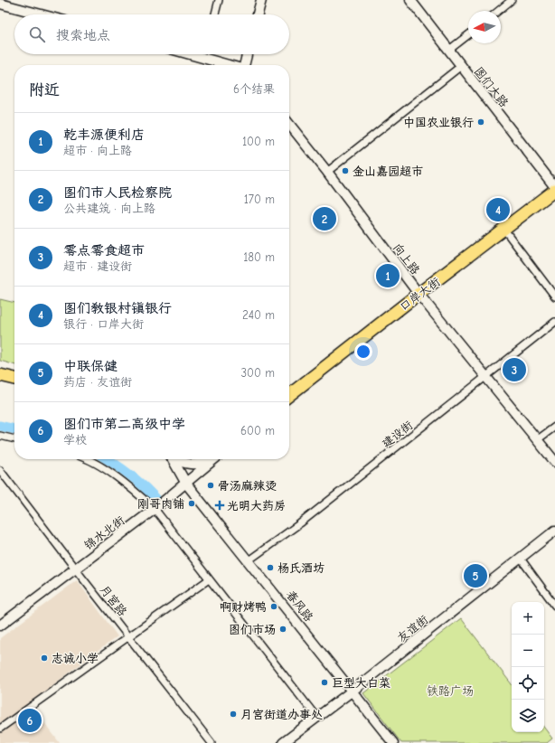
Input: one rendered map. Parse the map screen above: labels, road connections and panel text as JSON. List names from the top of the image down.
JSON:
{
  "streets": {
    "highway": ["口岸大街"],
    "street": [
      "图们大路",
      "向上路",
      "建设街",
      "锦水北街",
      "月宫路",
      "春风路",
      "友谊街"
    ]
  },
  "crossings": [
    ["向上路", "口岸大街"],
    ["向上路", "建设街"],
    ["建设街", "春风路"],
    ["锦水北街", "月宫路"],
    ["锦水北街", "春风路"],
    ["春风路", "友谊街"]
  ],
  "parks": ["铁路广场"],
  "places": {
    "other": [
      "中国农业银行",
      "金山嘉园超市",
      "骨汤麻辣烫",
      "刚哥肉铺",
      "杨氏酒坊",
      "啊财烤鸭",
      "图们市场",
      "志诚小学",
      "巨型大白菜",
      "月宫街道办事处"
    ],
    "health": ["光明大药房"]
  },
  "north": "left",
  "page": {
    "search": "搜索地点",
    "heading": ["附近", "6个结果"],
    "list": [
      {
        "mark": "1",
        "name": "乾丰源便利店",
        "note": "超市 · 向上路",
        "value": "100 m"
      },
      {
        "mark": "2",
        "name": "图们市人民检察院",
        "note": "公共建筑 · 向上路",
        "value": "170 m"
      },
      {
        "mark": "3",
        "name": "零点零食超市",
        "note": "超市 · 建设街",
        "value": "180 m"
      },
      {
        "mark": "4",
        "name": "图们教银村镇银行",
        "note": "银行 · 口岸大街",
        "value": "240 m"
      },
      {
        "mark": "5",
        "name": "中联保健",
        "note": "药店 · 友谊街",
        "value": "300 m"
      },
      {
        "mark": "6",
        "name": "图们市第二高级中学",
        "note": "学校",
        "value": "600 m"
      }
    ],
    "pins": [
      "4",
      "2",
      "1",
      "3",
      "5",
      "6"
    ],
    "map_buttons": ["+", "−"]
  }
}
